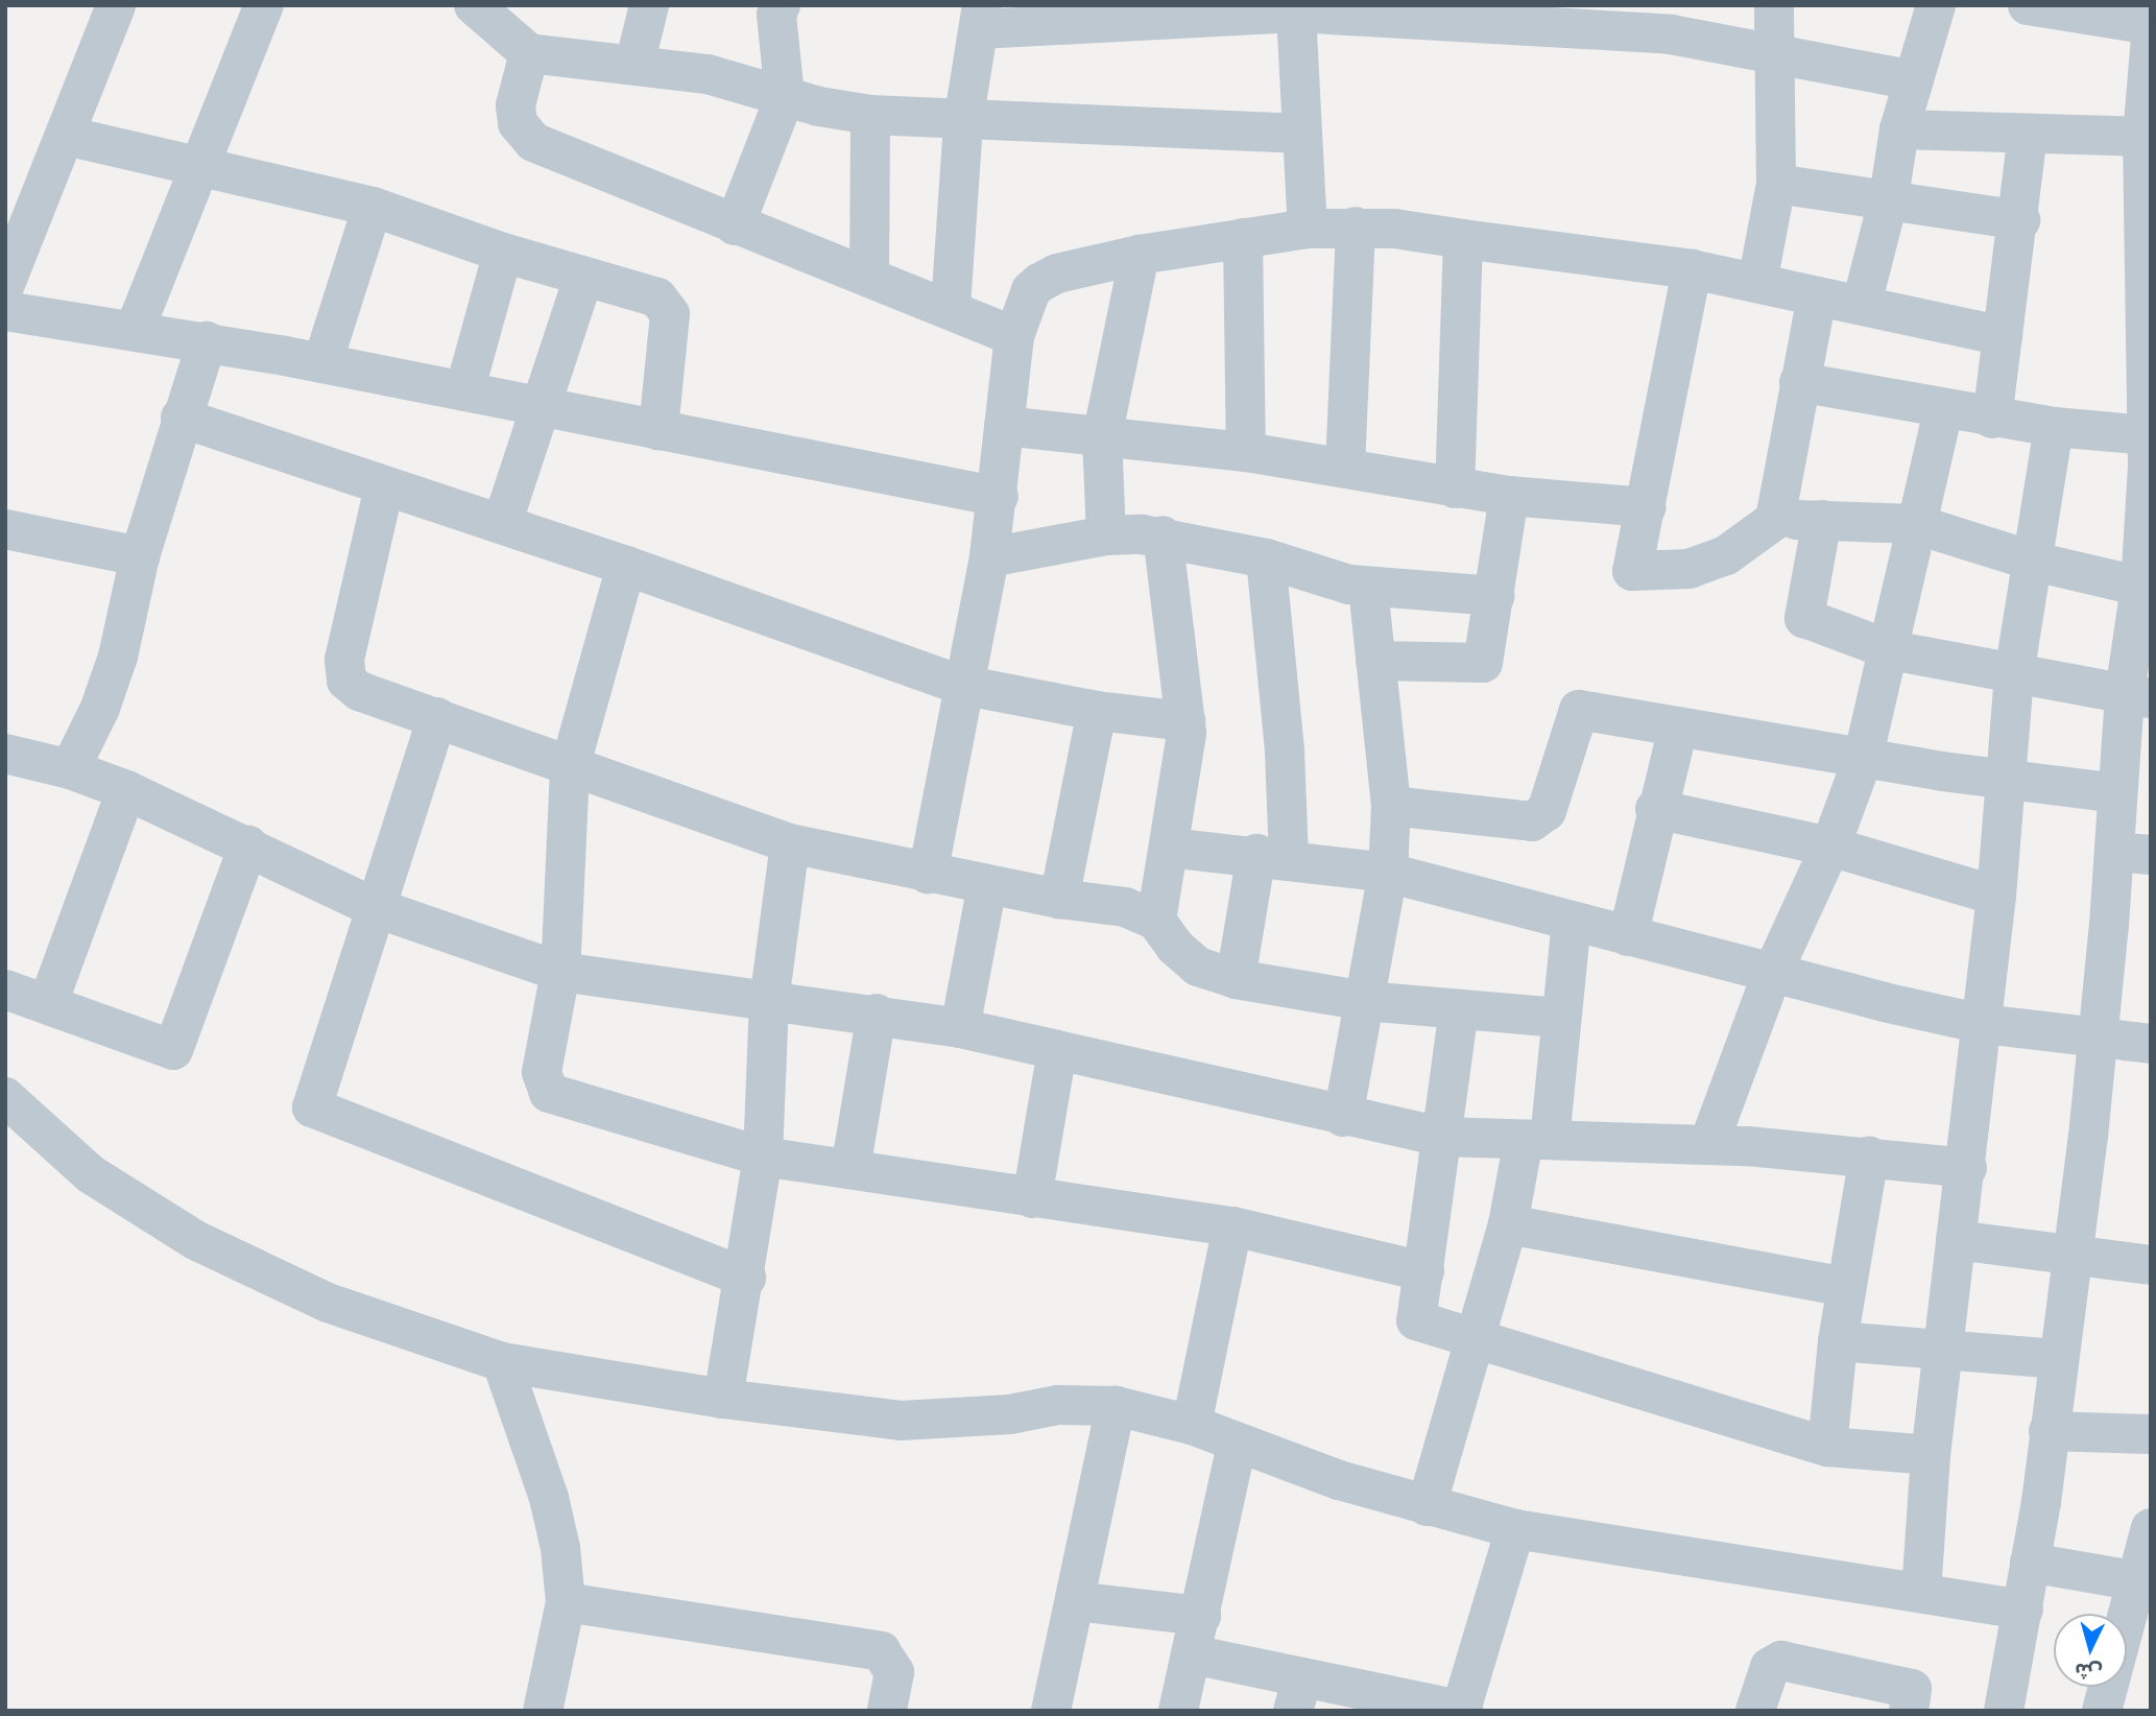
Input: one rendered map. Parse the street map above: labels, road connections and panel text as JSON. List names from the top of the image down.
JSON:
{
  "north": "bottom"
}
